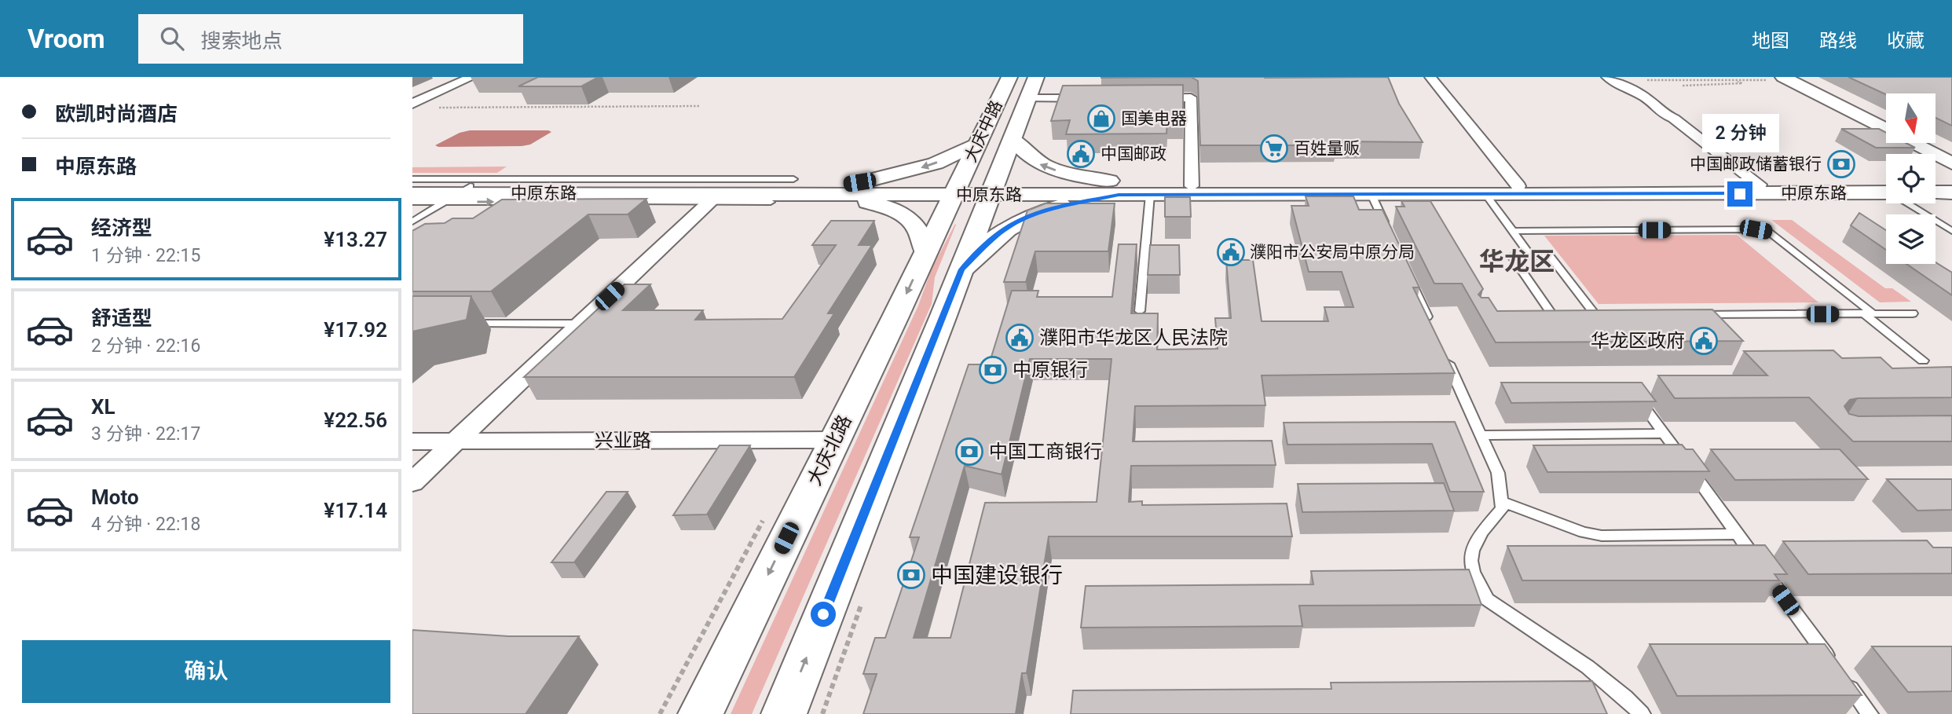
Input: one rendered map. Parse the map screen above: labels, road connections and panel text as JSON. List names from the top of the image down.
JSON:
{
  "streets": {
    "main road": ["大庆中路", "中原东路", "大庆北路"],
    "street": ["兴业路"]
  },
  "crossings": [
    ["大庆中路", "中原东路"],
    ["大庆中路", "大庆北路"],
    ["中原东路", "大庆北路"],
    ["兴业路", "大庆北路"]
  ],
  "districts": ["华龙区"],
  "places": {
    "shop": ["国美电器"],
    "supermarket": ["百姓量贩"],
    "public building": [
      "中国邮政",
      "濮阳市公安局中原分局",
      "濮阳市华龙区人民法院",
      "华龙区政府"
    ],
    "bank": [
      "中国邮政储蓄银行",
      "中原银行",
      "中国工商银行",
      "中国建设银行"
    ]
  },
  "north": "bottom",
  "page": {
    "header": "Vroom",
    "search": "搜索地点",
    "nav": ["地图", "路线", "收藏"],
    "banner": ["欧凯时尚酒店", "中原东路"],
    "bubble": "2 分钟",
    "list": [
      {
        "name": "经济型",
        "note": "1 分钟 · 22:15",
        "value": "¥13.27"
      },
      {
        "name": "舒适型",
        "note": "2 分钟 · 22:16",
        "value": "¥17.92"
      },
      {
        "name": "XL",
        "note": "3 分钟 · 22:17",
        "value": "¥22.56"
      },
      {
        "name": "Moto",
        "note": "4 分钟 · 22:18",
        "value": "¥17.14"
      }
    ],
    "buttons": "确认"
  }
}
